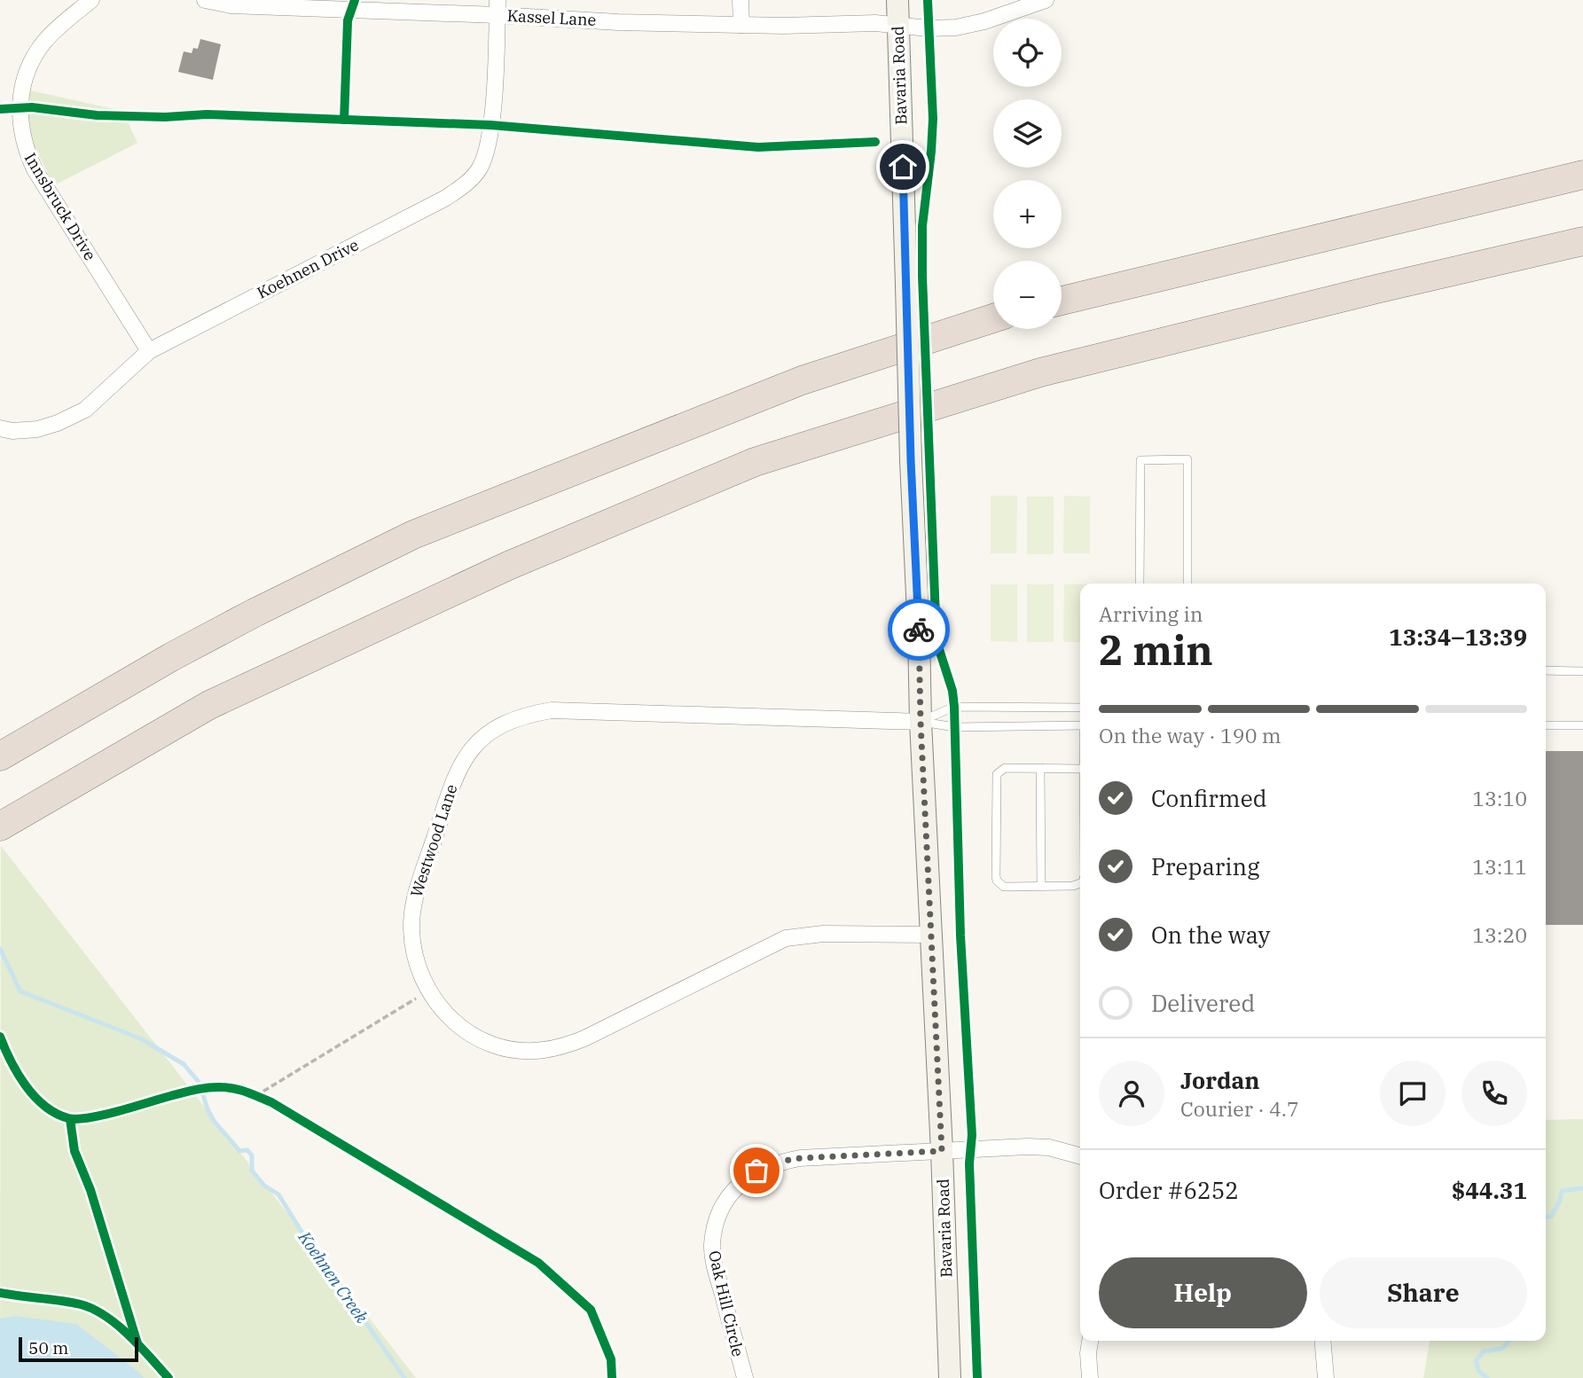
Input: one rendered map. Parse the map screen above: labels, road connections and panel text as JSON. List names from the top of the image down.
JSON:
{
  "streets": {
    "street": [
      "Kassel Lane",
      "Bavaria Road",
      "Innsbruck Drive",
      "Koehnen Drive",
      "Westwood Lane",
      "Oak Hill Circle"
    ]
  },
  "crossings": [
    ["Kassel Lane", "Bavaria Road"],
    ["Kassel Lane", "Koehnen Drive"],
    ["Bavaria Road", "Westwood Lane"],
    ["Bavaria Road", "Oak Hill Circle"],
    ["Innsbruck Drive", "Koehnen Drive"]
  ],
  "water": ["Koehnen Creek"],
  "scale_bar": "50 m",
  "page": {
    "map_buttons": ["+", "−"],
    "heading": ["2 min", "Arriving in", "13:34–13:39"],
    "panel": [
      "Jordan",
      "Courier · 4.7",
      "Order #6252",
      "$44.31"
    ],
    "bar": "On the way · 190 m",
    "list": [
      ["Confirmed", "13:10"],
      ["Preparing", "13:11"],
      ["On the way", "13:20"],
      "Delivered"
    ],
    "buttons": ["Help", "Share"],
    "scale": "50 m"
  }
}
